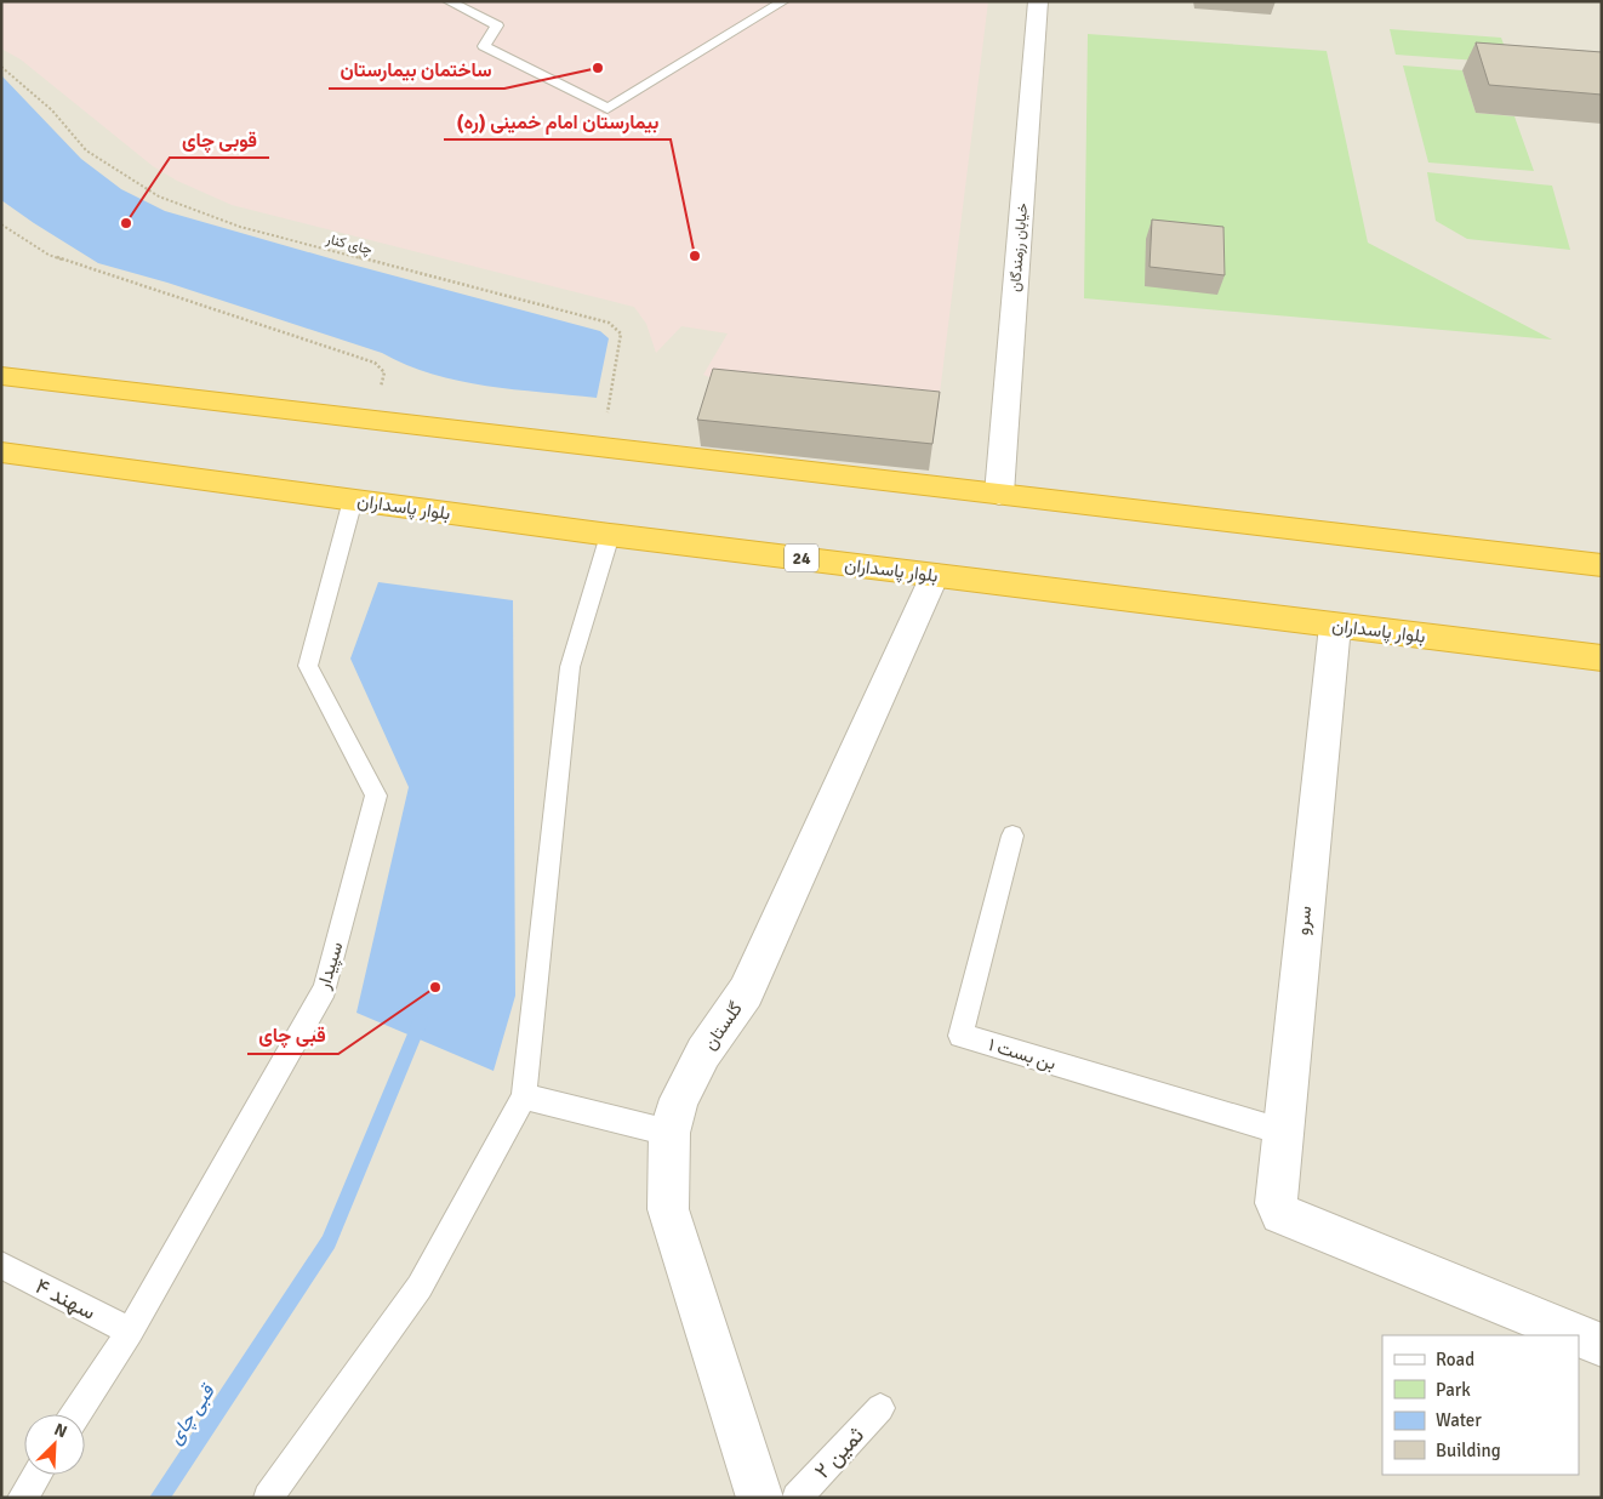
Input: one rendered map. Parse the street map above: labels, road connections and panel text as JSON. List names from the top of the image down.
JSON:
{
  "streets": {
    "highway": ["بلوار پاسداران", "24"],
    "street": ["خیابان رزمندگان", "سرو", "گلستان"],
    "lane": [
      "سپیدار",
      "بن بست ۱",
      "سهند ۴",
      "ثمین ۲"
    ],
    "path": ["چای کنار"]
  },
  "crossings": [
    ["بلوار پاسداران", "سرو"],
    ["بلوار پاسداران", "سپیدار"],
    ["بلوار پاسداران", "گلستان"],
    ["سرو", "بن بست ۱"],
    ["سپیدار", "سهند ۴"]
  ],
  "water": ["قبی چای"],
  "places": [
    "ساختمان بیمارستان",
    "قوبی چای",
    "بیمارستان امام خمینی (ره)",
    "قبی چای"
  ],
  "legend": [
    "Road",
    "Park",
    "Water",
    "Building"
  ],
  "north": "top right"
}
